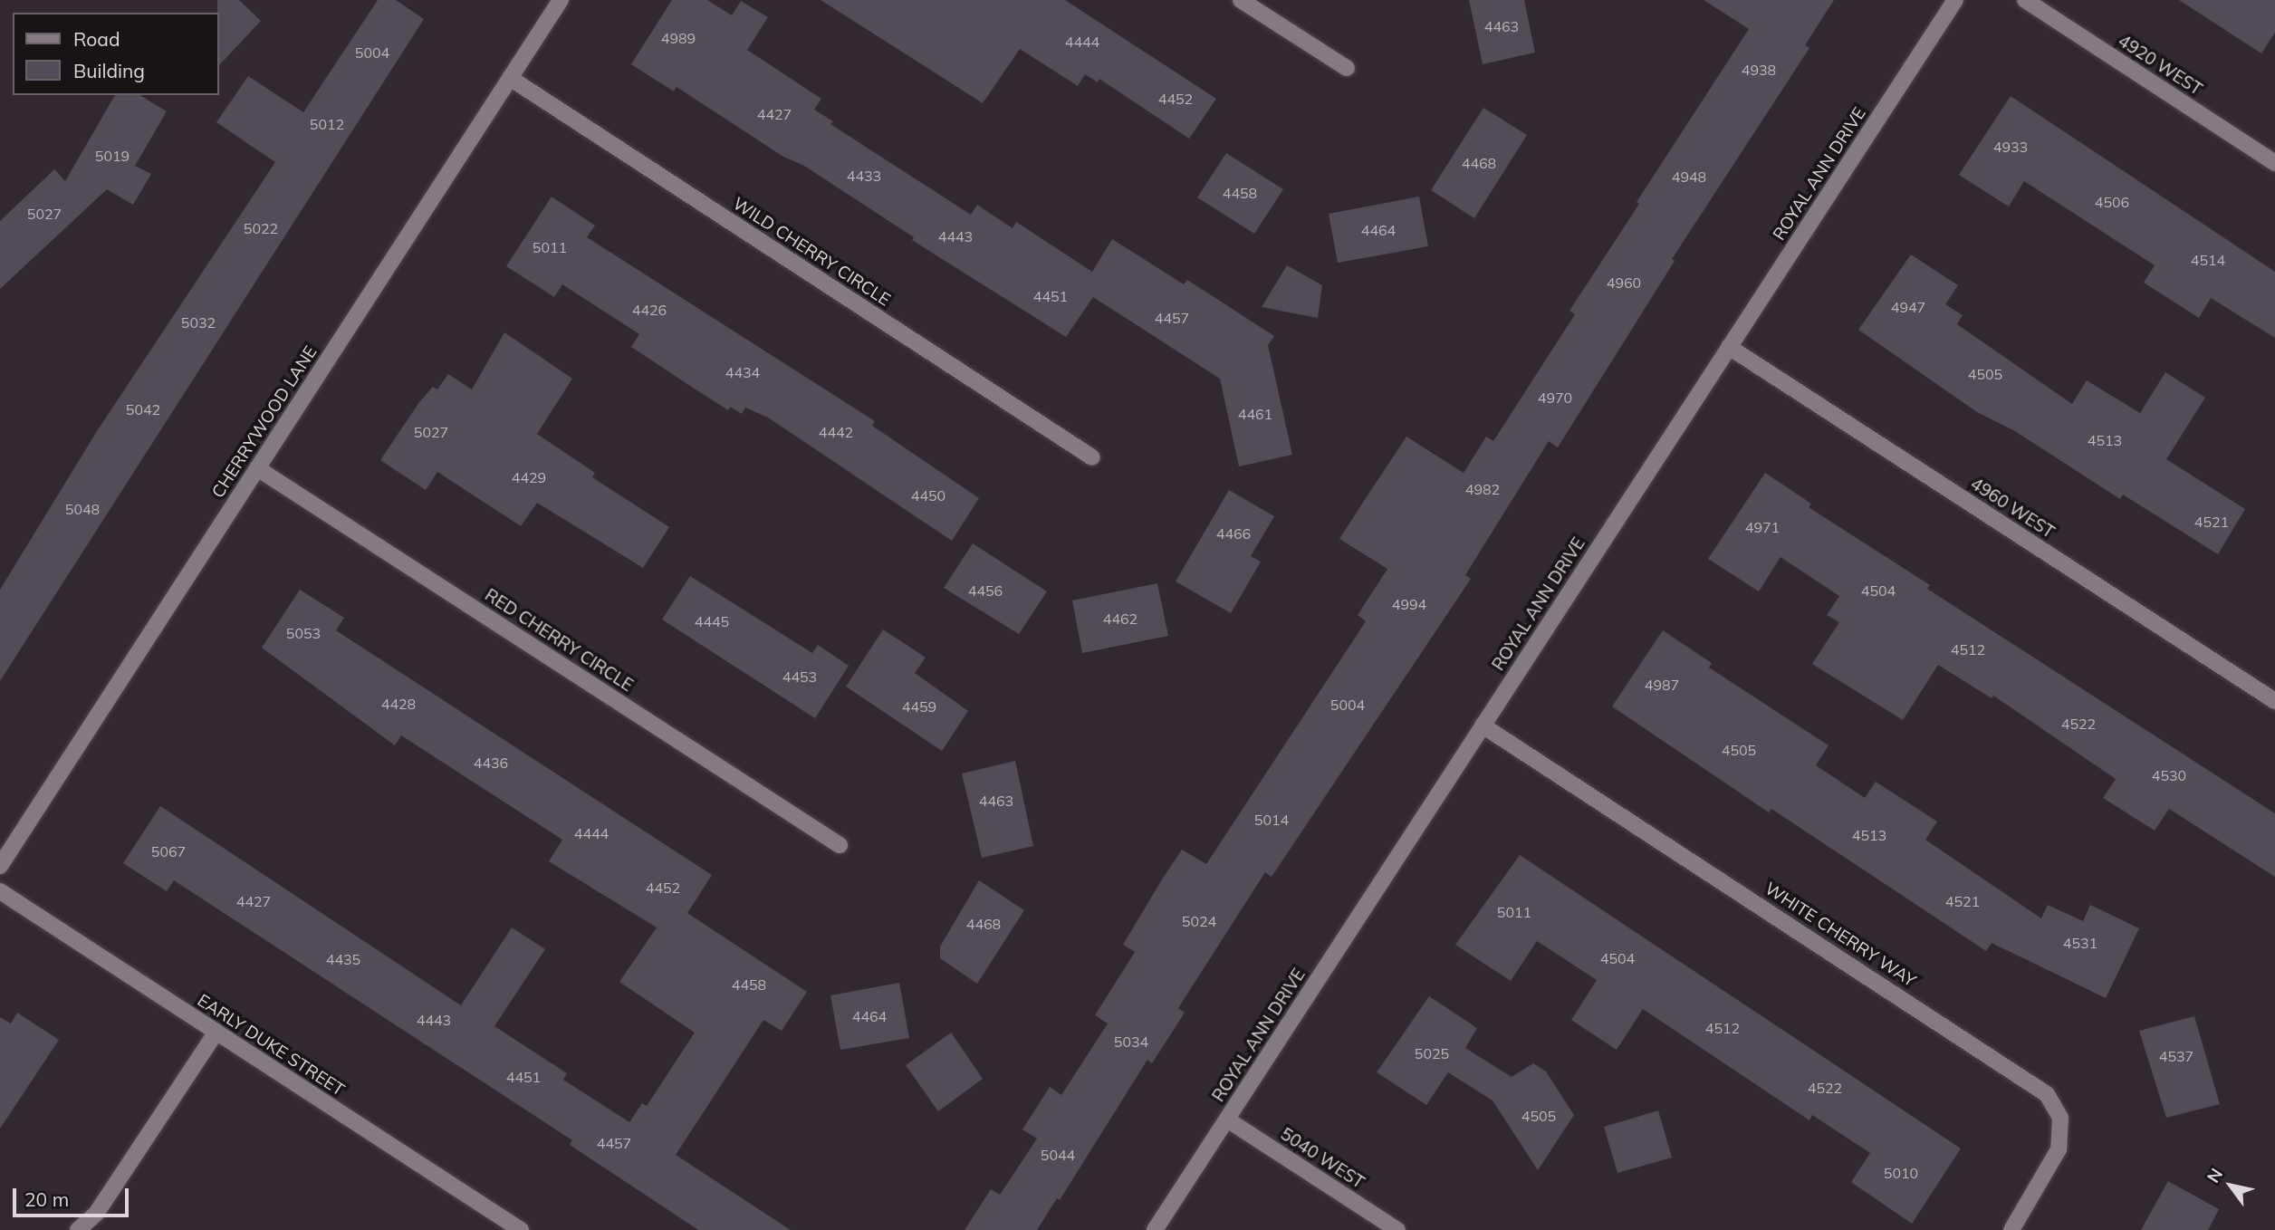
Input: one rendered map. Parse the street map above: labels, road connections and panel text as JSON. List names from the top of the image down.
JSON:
{
  "streets": {
    "street": [
      "4920 WEST",
      "ROYAL ANN DRIVE",
      "WILD CHERRY CIRCLE",
      "CHERRYWOOD LANE",
      "4960 WEST",
      "RED CHERRY CIRCLE",
      "WHITE CHERRY WAY",
      "EARLY DUKE STREET",
      "5040 WEST"
    ]
  },
  "crossings": [
    ["ROYAL ANN DRIVE", "4960 WEST"],
    ["ROYAL ANN DRIVE", "WHITE CHERRY WAY"],
    ["ROYAL ANN DRIVE", "5040 WEST"],
    ["WILD CHERRY CIRCLE", "CHERRYWOOD LANE"],
    ["CHERRYWOOD LANE", "RED CHERRY CIRCLE"]
  ],
  "house_numbers": [
    "4463",
    "4989",
    "4444",
    "5004",
    "4938",
    "4452",
    "4427",
    "5012",
    "4933",
    "5019",
    "4468",
    "4433",
    "4948",
    "4458",
    "4506",
    "5027",
    "5022",
    "4464",
    "4443",
    "5011",
    "4514",
    "4960",
    "4451",
    "4947",
    "4426",
    "4457",
    "5032",
    "4434",
    "4505",
    "4970",
    "5042",
    "4461",
    "5027",
    "4442",
    "4513",
    "4429",
    "4982",
    "4450",
    "5048",
    "4521",
    "4971",
    "4466",
    "4456",
    "4504",
    "4994",
    "4462",
    "4445",
    "5053",
    "4512",
    "4453",
    "4987",
    "4428",
    "5004",
    "4459",
    "4522",
    "4505",
    "4436",
    "4530",
    "4463",
    "5014",
    "4444",
    "4513",
    "5067",
    "4452",
    "4427",
    "4521",
    "5011",
    "5024",
    "4468",
    "4531",
    "4504",
    "4435",
    "4458",
    "4464",
    "4443",
    "4512",
    "5034",
    "5025",
    "4537",
    "4451",
    "4522",
    "4505",
    "4457",
    "5044",
    "5010"
  ],
  "legend": ["Road", "Building"],
  "scale_bar": "20 m",
  "north": "top left"
}
